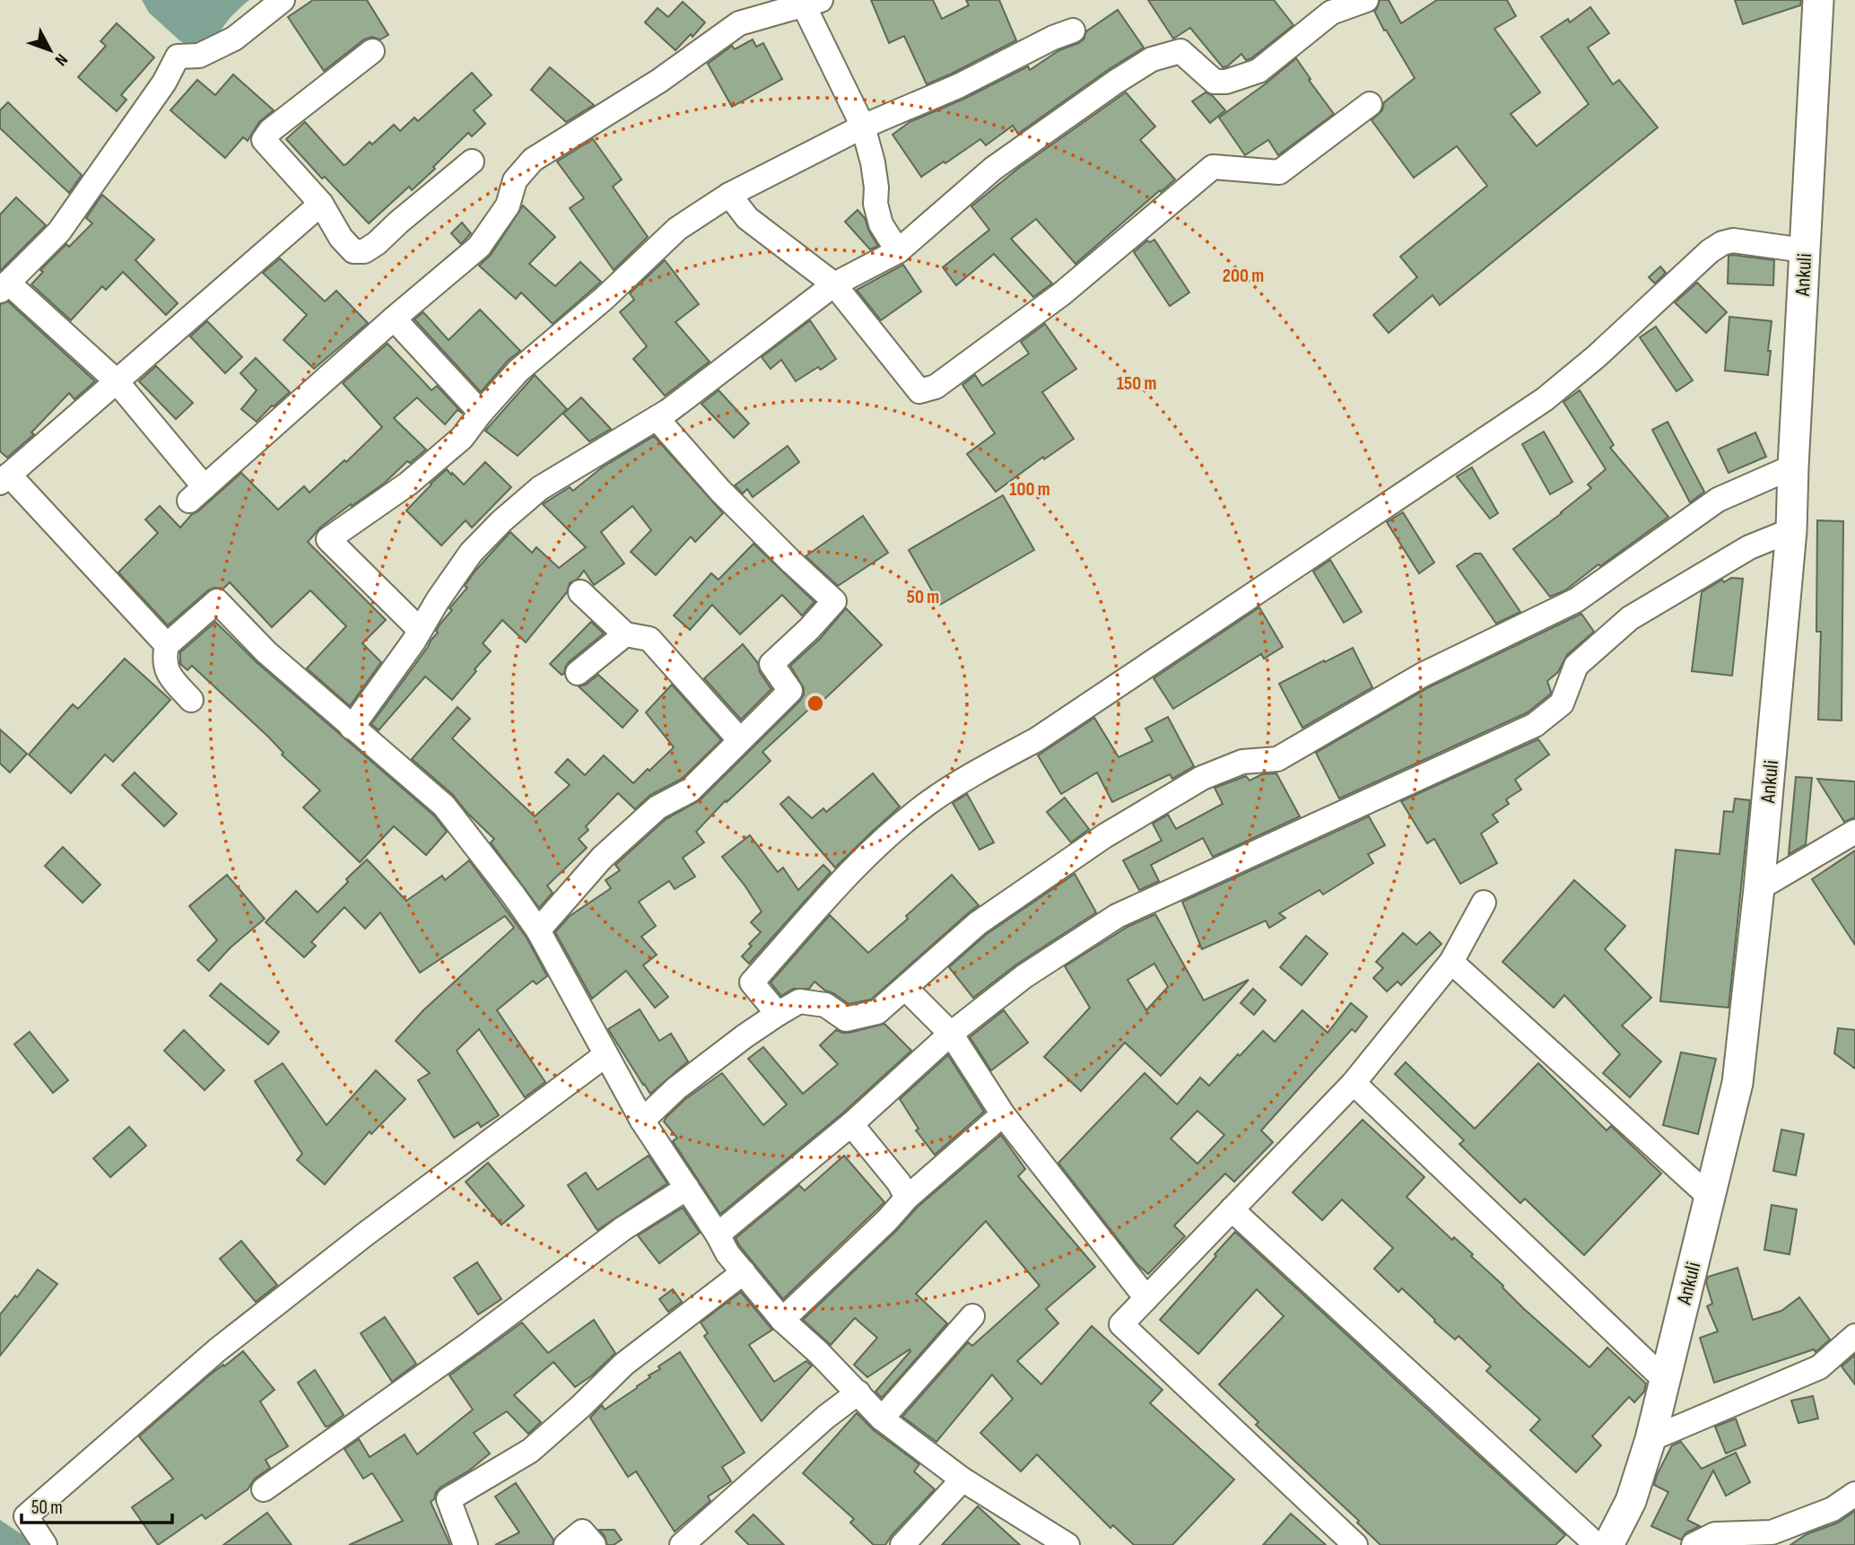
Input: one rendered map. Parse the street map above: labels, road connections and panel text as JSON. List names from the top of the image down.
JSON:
{
  "streets": {
    "main road": ["Ankuli"]
  },
  "scale_bar": "50 m",
  "north": "bottom right",
  "rings": [
    "200 m",
    "150 m",
    "100 m",
    "50 m"
  ]
}
